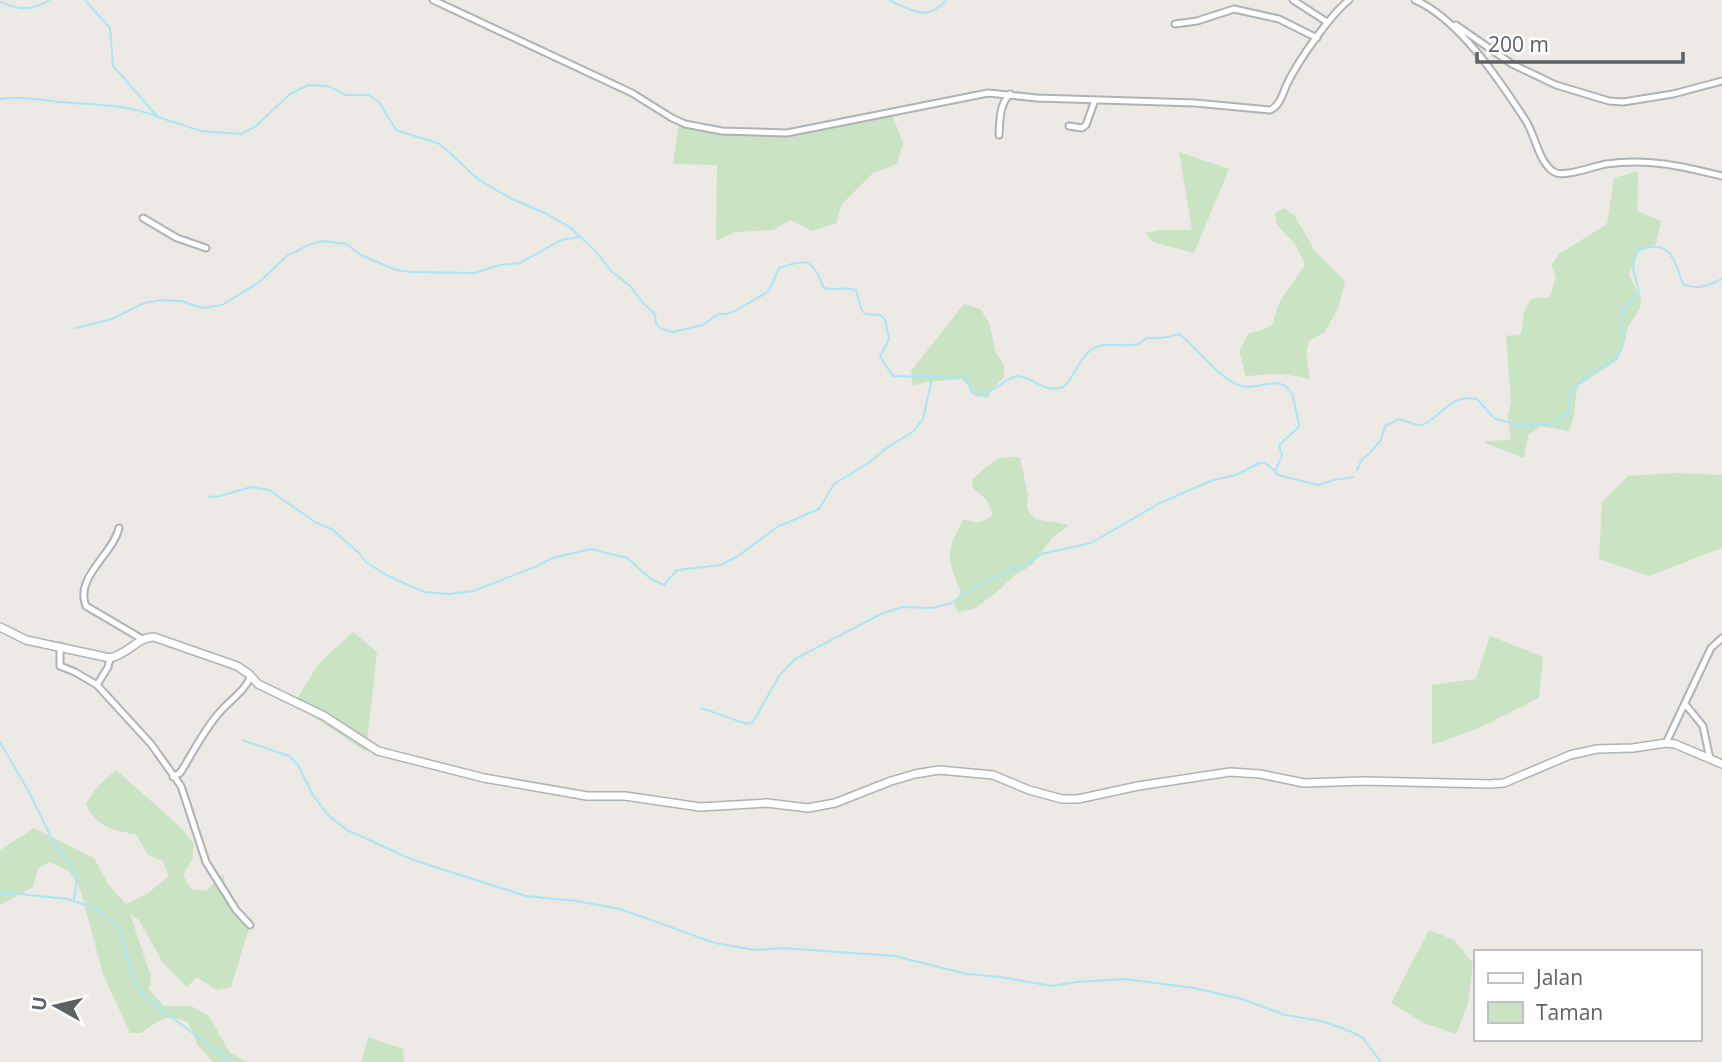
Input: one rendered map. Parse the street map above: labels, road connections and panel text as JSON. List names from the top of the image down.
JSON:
{
  "legend": ["Jalan", "Taman"],
  "scale_bar": "200 m",
  "north": "left"
}
